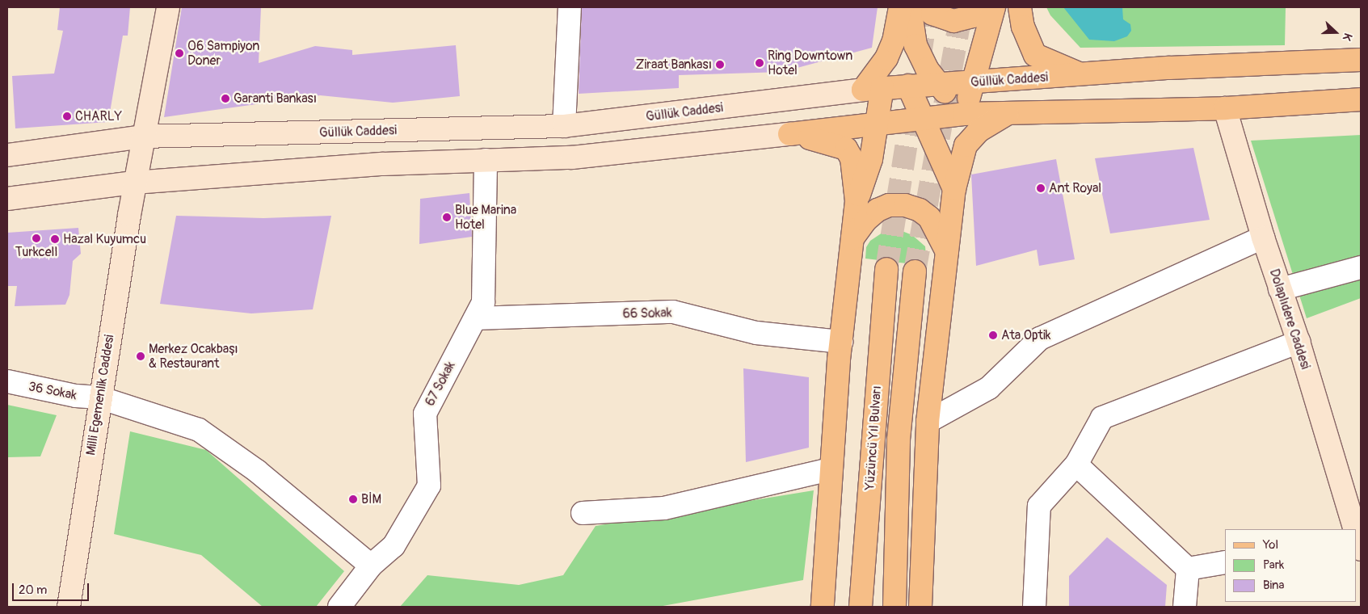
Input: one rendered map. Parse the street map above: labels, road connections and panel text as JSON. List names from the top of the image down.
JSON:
{
  "streets": {
    "main road": [
      "Güllük Caddesi",
      "Dolaplıdere Caddesi",
      "Milli Egemenlik Caddesi",
      "Yüzüncü Yıl Bulvarı"
    ],
    "street": ["66 Sokak", "67 Sokak", "36 Sokak"]
  },
  "crossings": [
    ["Güllük Caddesi", "Milli Egemenlik Caddesi"],
    ["66 Sokak", "67 Sokak"],
    ["67 Sokak", "36 Sokak"],
    ["36 Sokak", "Milli Egemenlik Caddesi"]
  ],
  "places": [
    "06 Sampiyon Doner",
    "Ring Downtown Hotel",
    "Ziraat Bankası",
    "Garanti Bankası",
    "CHARLY",
    "Ant Royal",
    "Blue Marina Hotel",
    "Turkcell",
    "Hazal Kuyumcu",
    "Ata Optik",
    "Merkez Ocakbaşı & Restaurant",
    "BİM"
  ],
  "legend": ["Yol", "Park", "Bina"],
  "scale_bar": "20 m",
  "north": "right"
}
